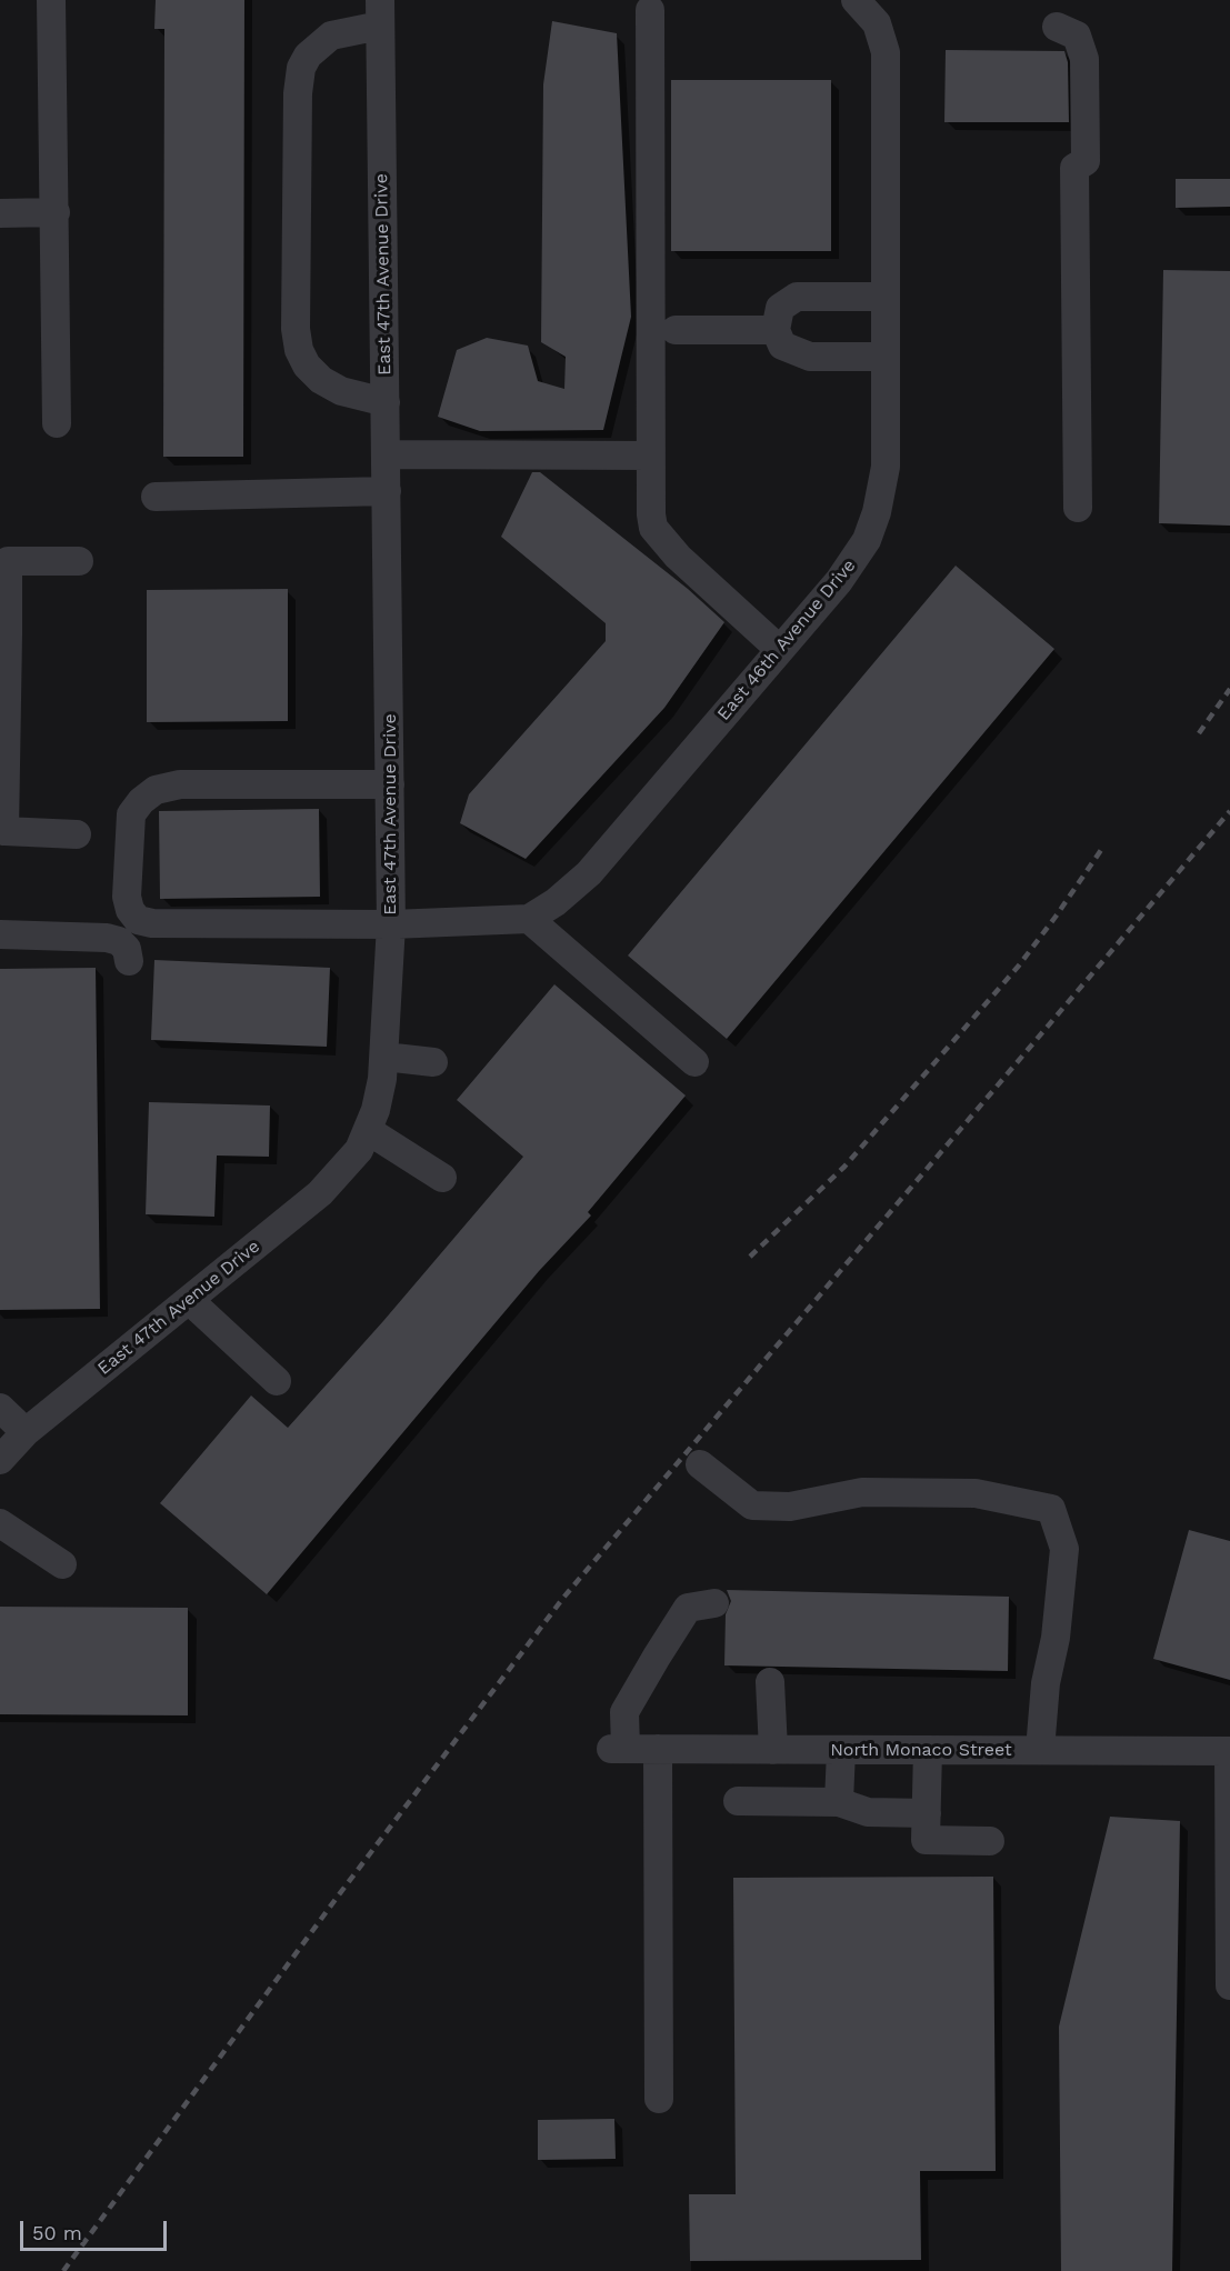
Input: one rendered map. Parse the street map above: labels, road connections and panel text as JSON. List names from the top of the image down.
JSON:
{
  "streets": {
    "street": ["East 47th Avenue Drive", "East 46th Avenue Drive", "North Monaco Street"]
  },
  "scale_bar": "50 m"
}
